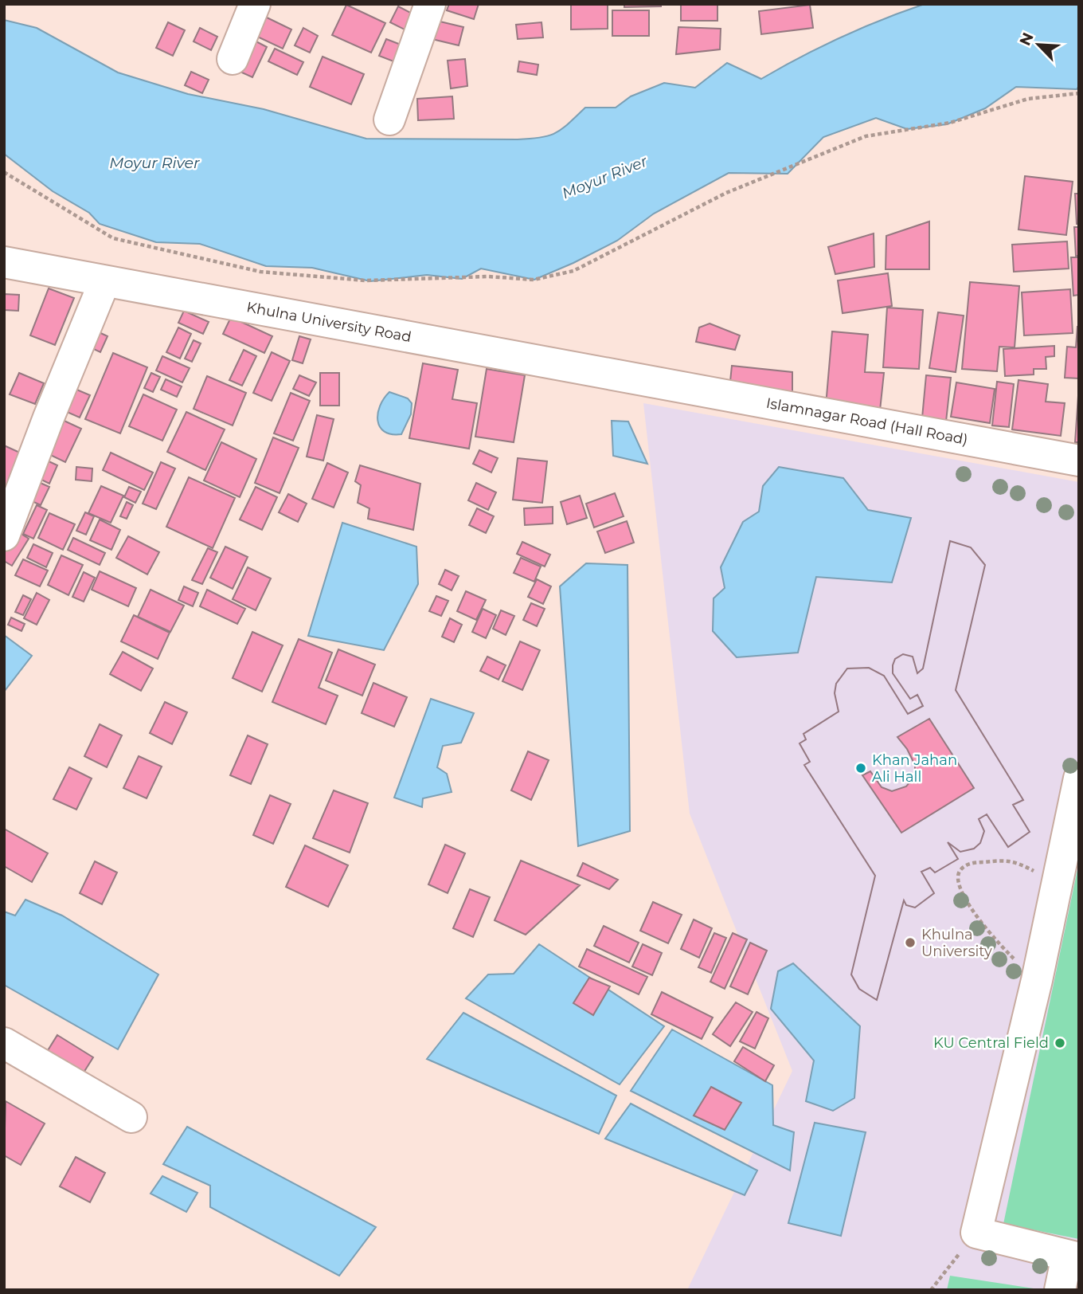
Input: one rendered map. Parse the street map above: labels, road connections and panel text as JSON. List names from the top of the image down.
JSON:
{
  "streets": {
    "street": ["Khulna University Road", "Islamnagar Road (Hall Road)"]
  },
  "crossings": [
    ["Khulna University Road", "Islamnagar Road (Hall Road)"]
  ],
  "water": ["Moyur River"],
  "places": ["Khan Jahan Ali Hall", "Khulna University", "KU Central Field"],
  "north": "top left"
}
